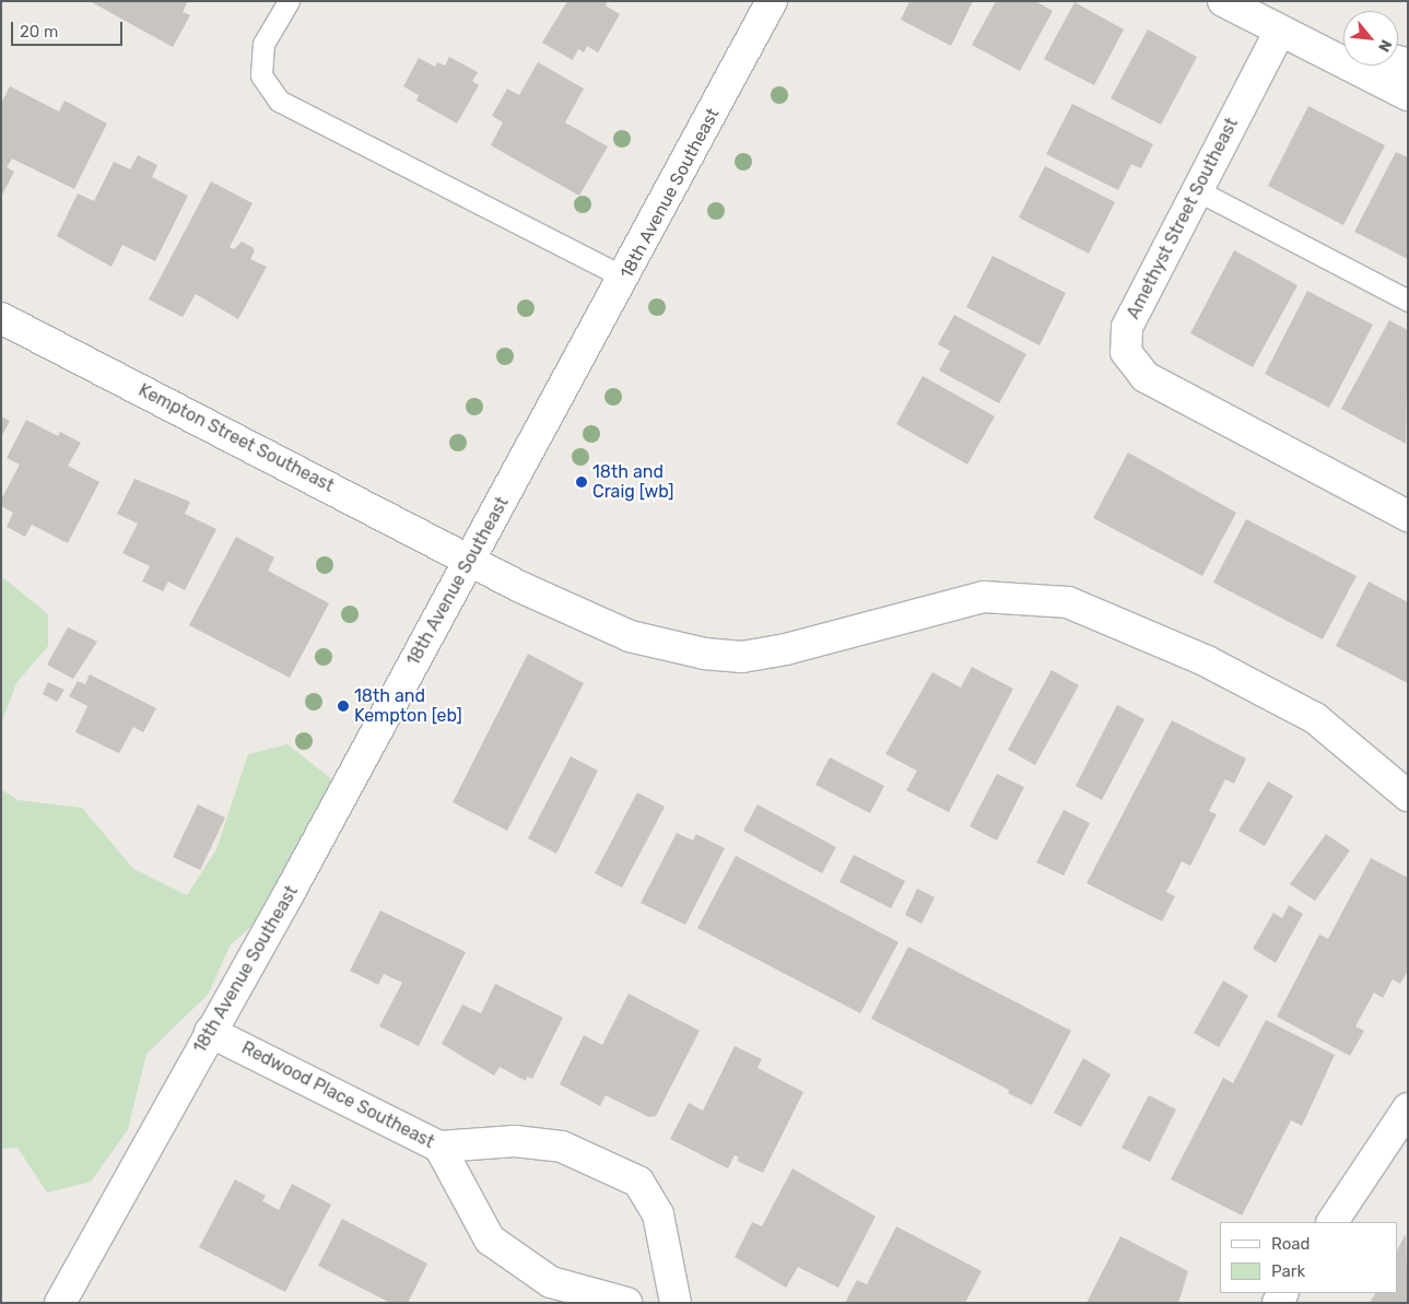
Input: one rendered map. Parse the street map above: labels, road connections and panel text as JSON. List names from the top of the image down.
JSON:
{
  "streets": {
    "street": [
      "18th Avenue Southeast",
      "Amethyst Street Southeast",
      "Kempton Street Southeast",
      "Redwood Place Southeast"
    ]
  },
  "crossings": [
    ["18th Avenue Southeast", "Kempton Street Southeast"],
    ["18th Avenue Southeast", "Redwood Place Southeast"]
  ],
  "places": ["18th and Craig [wb]", "18th and Kempton [eb]"],
  "legend": ["Road", "Park"],
  "scale_bar": "20 m",
  "north": "bottom right"
}
